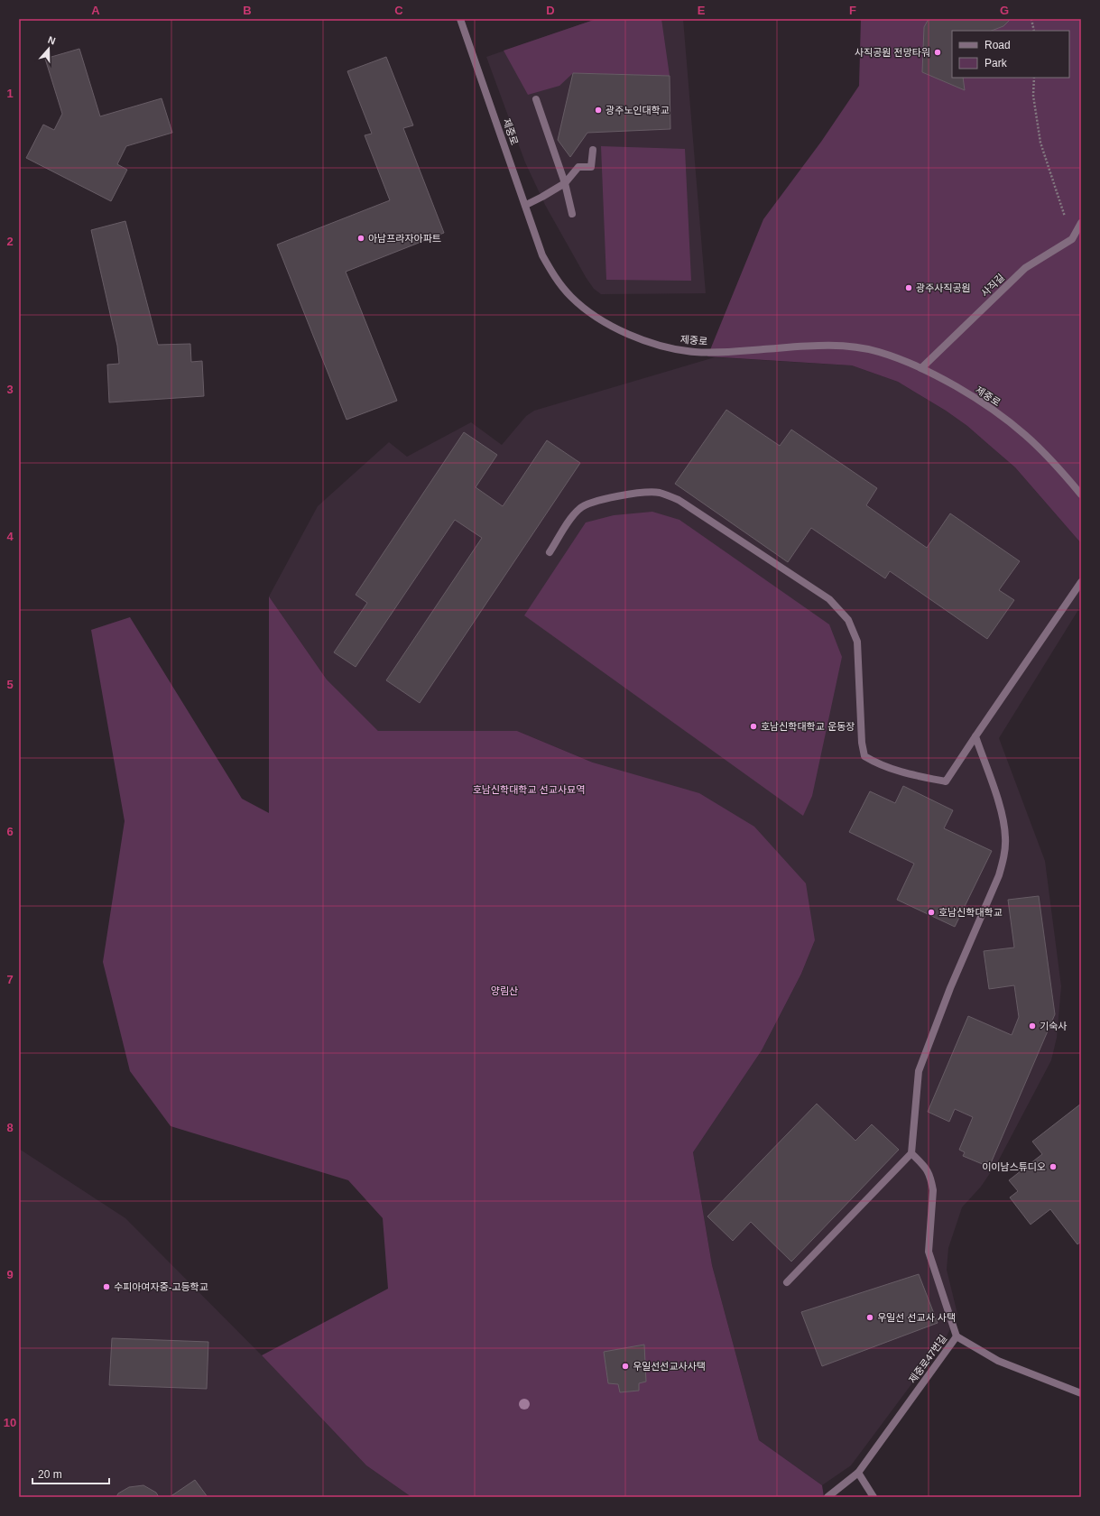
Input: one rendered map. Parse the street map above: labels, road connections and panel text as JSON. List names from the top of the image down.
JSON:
{
  "streets": {
    "street": ["제중로", "사직길", "제중로47번길"]
  },
  "crossings": [
    ["제중로", "사직길"]
  ],
  "parks": ["호남신학대학교 선교사묘역", "양림산"],
  "places": [
    "사직공원 전망타워",
    "광주노인대학교",
    "아남프라자아파트",
    "광주사직공원",
    "호남신학대학교 운동장",
    "호남신학대학교",
    "기숙사",
    "이이남스튜디오",
    "수피아여자중-고등학교",
    "우일선 선교사 사택",
    "우일선선교사사택"
  ],
  "legend": ["Road", "Park"],
  "scale_bar": "20 m",
  "north": "top",
  "grid": {
    "columns": [
      "A",
      "B",
      "C",
      "D",
      "E",
      "F",
      "G"
    ],
    "rows": [
      "1",
      "2",
      "3",
      "4",
      "5",
      "6",
      "7",
      "8",
      "9",
      "10"
    ]
  }
}
